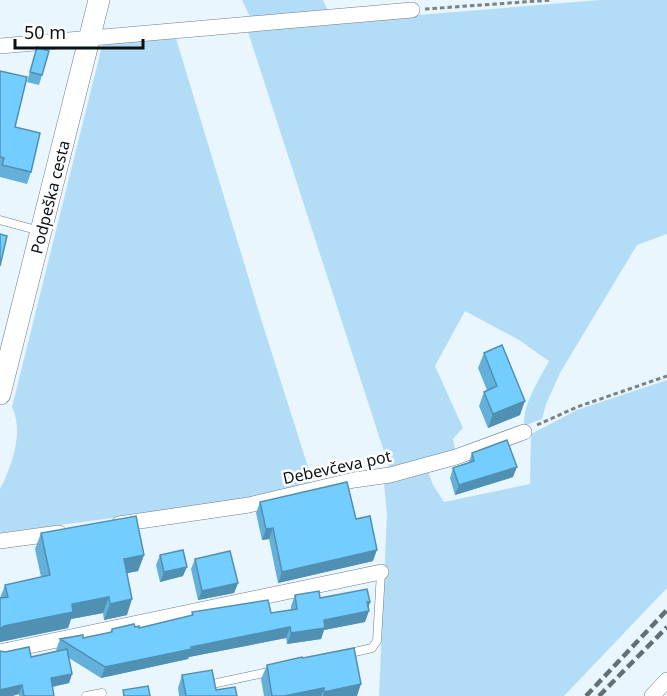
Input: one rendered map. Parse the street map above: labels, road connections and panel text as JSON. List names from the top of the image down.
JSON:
{
  "streets": {
    "main road": ["Podpeška cesta"],
    "street": ["Debevčeva pot"]
  },
  "scale_bar": "50 m"
}
